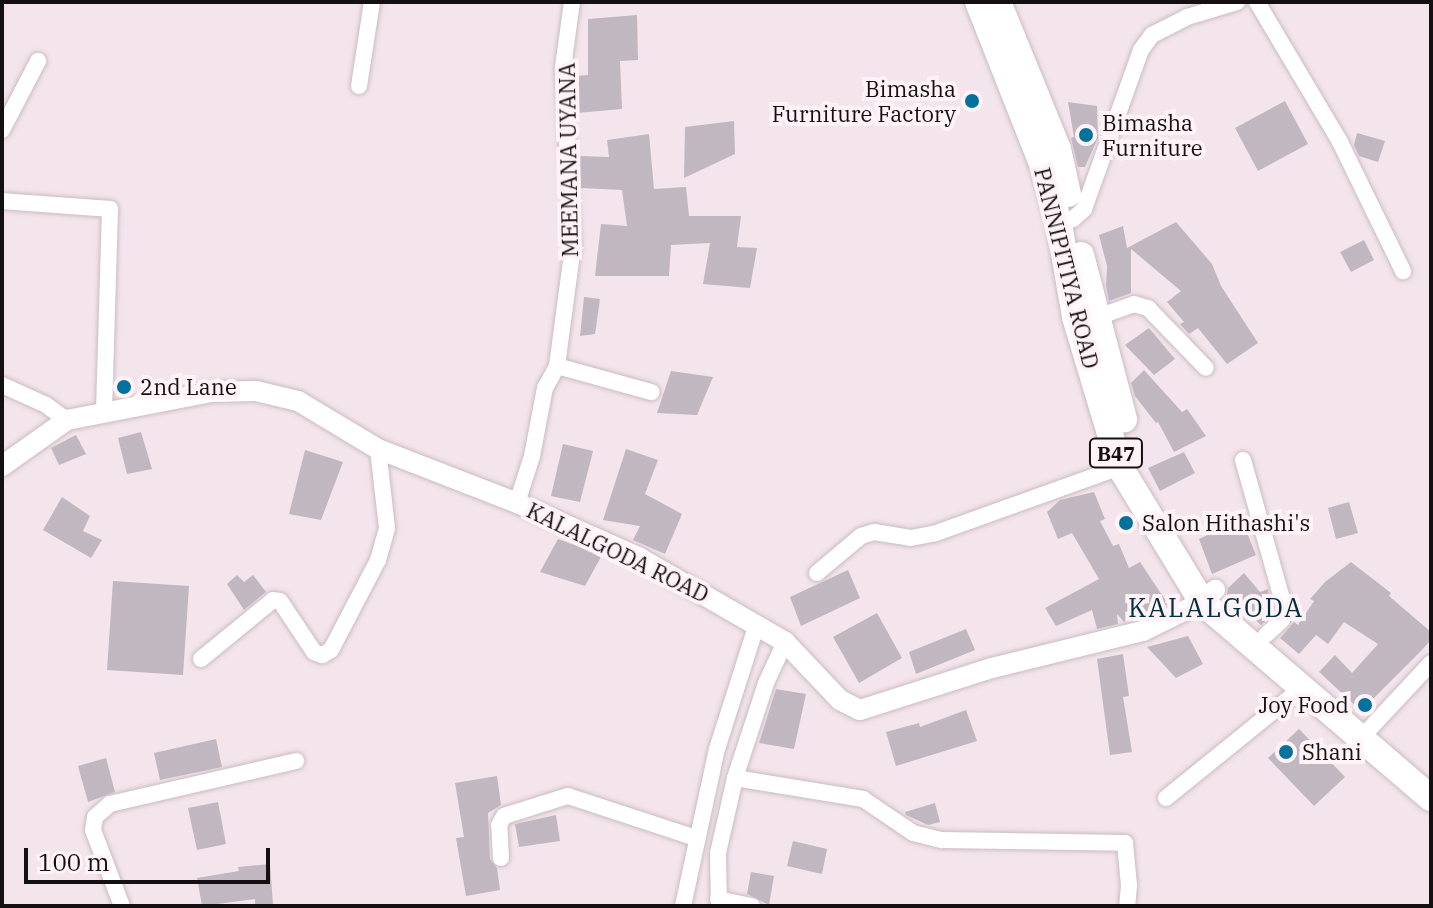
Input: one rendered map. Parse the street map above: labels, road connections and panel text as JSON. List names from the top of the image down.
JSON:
{
  "streets": {
    "main road": ["PANNIPITIYA ROAD", "B47"],
    "street": ["MEEMANA UYANA", "KALALGODA ROAD"]
  },
  "crossings": [
    ["MEEMANA UYANA", "KALALGODA ROAD"],
    ["PANNIPITIYA ROAD", "KALALGODA ROAD"]
  ],
  "districts": ["KALALGODA"],
  "places": [
    "Bimasha Furniture Factory",
    "Bimasha Furniture",
    "2nd Lane",
    "Salon Hithashi's",
    "Joy Food",
    "Shani"
  ],
  "scale_bar": "100 m"
}
